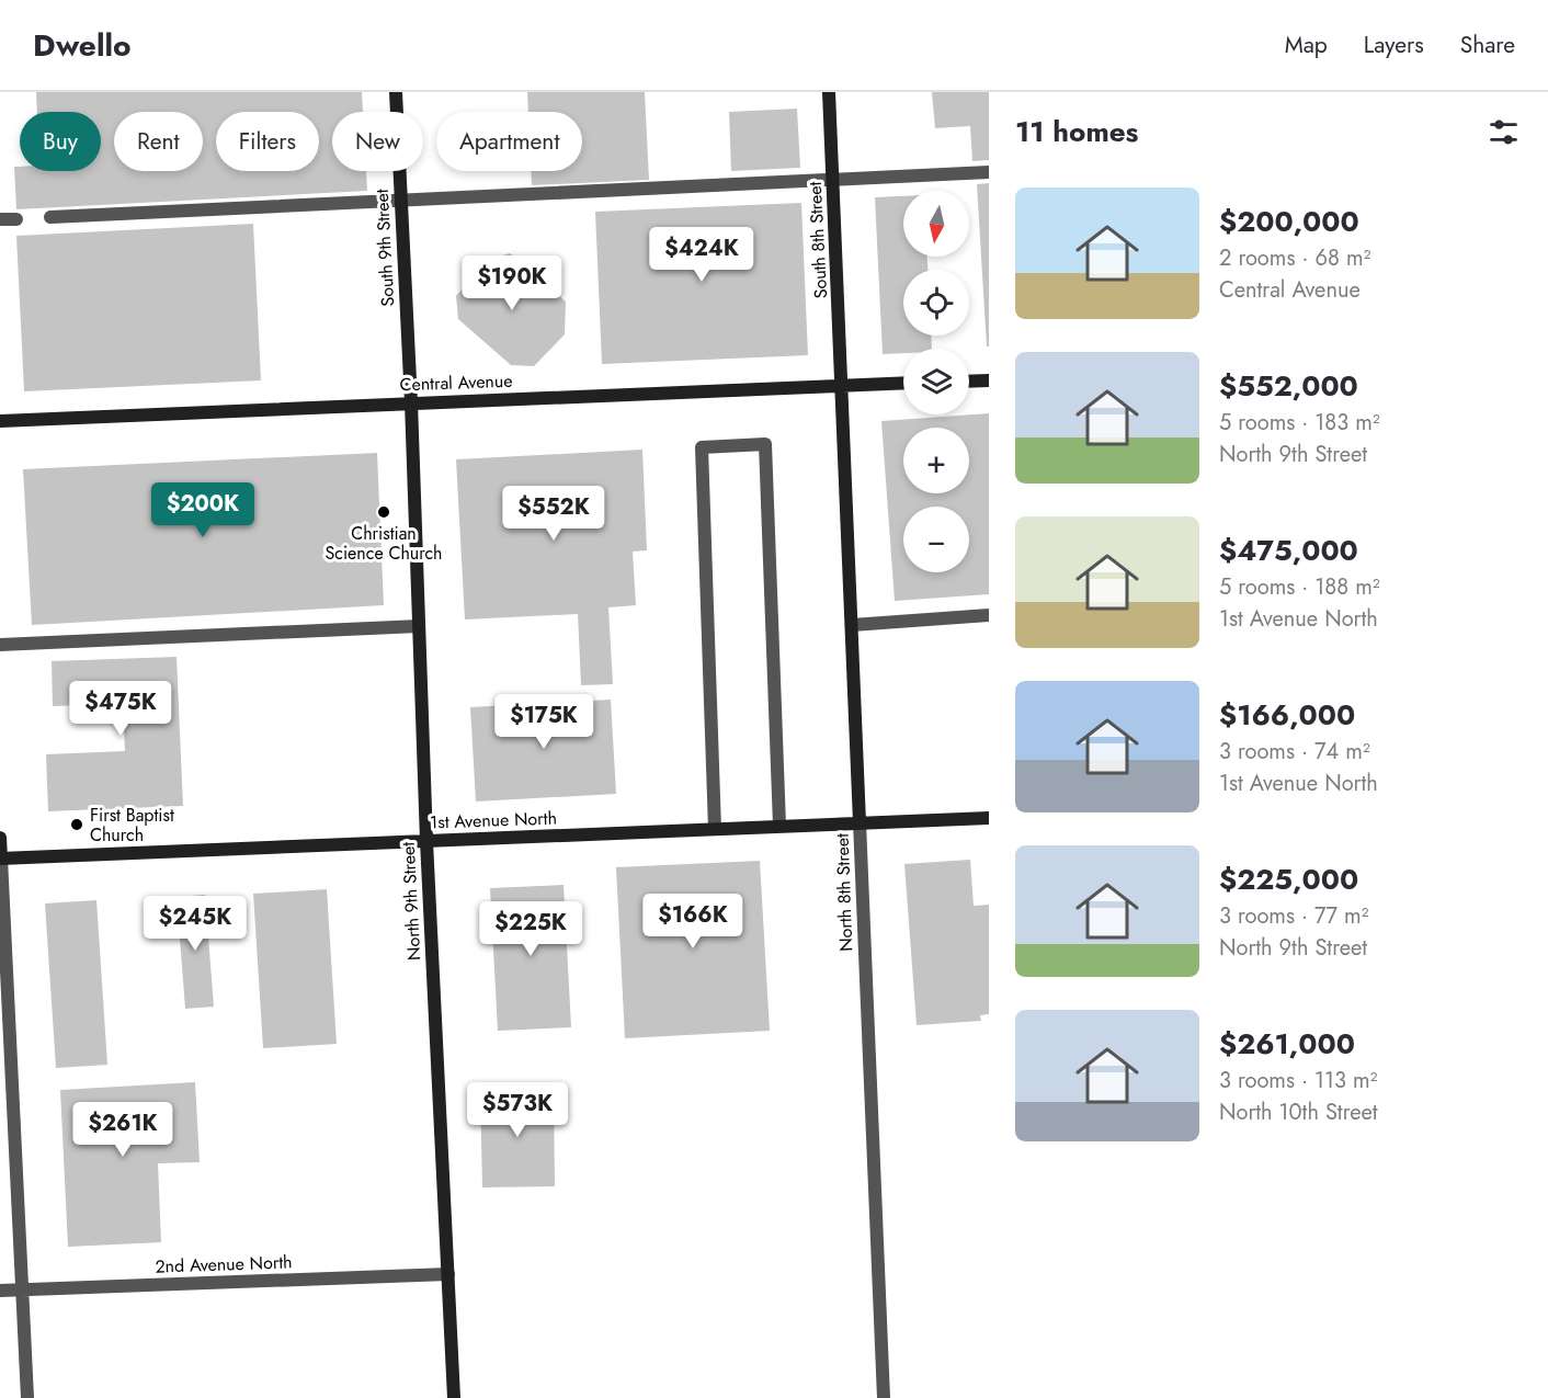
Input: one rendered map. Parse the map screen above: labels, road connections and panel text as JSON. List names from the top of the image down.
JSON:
{
  "streets": {
    "main road": [
      "South 8th Street",
      "South 9th Street",
      "Central Avenue",
      "1st Avenue North",
      "North 8th Street",
      "North 9th Street"
    ],
    "street": ["2nd Avenue North"]
  },
  "crossings": [
    ["South 8th Street", "Central Avenue"],
    ["South 8th Street", "North 8th Street"],
    ["South 9th Street", "Central Avenue"],
    ["South 9th Street", "North 9th Street"],
    ["Central Avenue", "North 8th Street"],
    ["Central Avenue", "North 9th Street"],
    ["1st Avenue North", "North 8th Street"],
    ["1st Avenue North", "North 9th Street"],
    ["North 9th Street", "2nd Avenue North"]
  ],
  "places": ["Christian Science Church", "First Baptist Church"],
  "north": "bottom",
  "page": {
    "header": "Dwello",
    "nav": ["Map", "Layers", "Share"],
    "heading": "11 homes",
    "chip": [
      "Buy",
      "Rent",
      "Filters",
      "New",
      "Apartment"
    ],
    "list": [
      {
        "name": "$200,000",
        "note": "2 rooms · 68 m² · Central Avenue"
      },
      {
        "name": "$552,000",
        "note": "5 rooms · 183 m² · North 9th Street"
      },
      {
        "name": "$475,000",
        "note": "5 rooms · 188 m² · 1st Avenue North"
      },
      {
        "name": "$166,000",
        "note": "3 rooms · 74 m² · 1st Avenue North"
      },
      {
        "name": "$225,000",
        "note": "3 rooms · 77 m² · North 9th Street"
      },
      {
        "name": "$261,000",
        "note": "3 rooms · 113 m² · North 10th Street"
      }
    ],
    "map_buttons": ["+", "−"],
    "price": [
      "$424K",
      "$190K",
      "$200K",
      "$552K",
      "$475K",
      "$175K",
      "$166K",
      "$245K",
      "$225K",
      "$573K",
      "$261K"
    ]
  }
}
